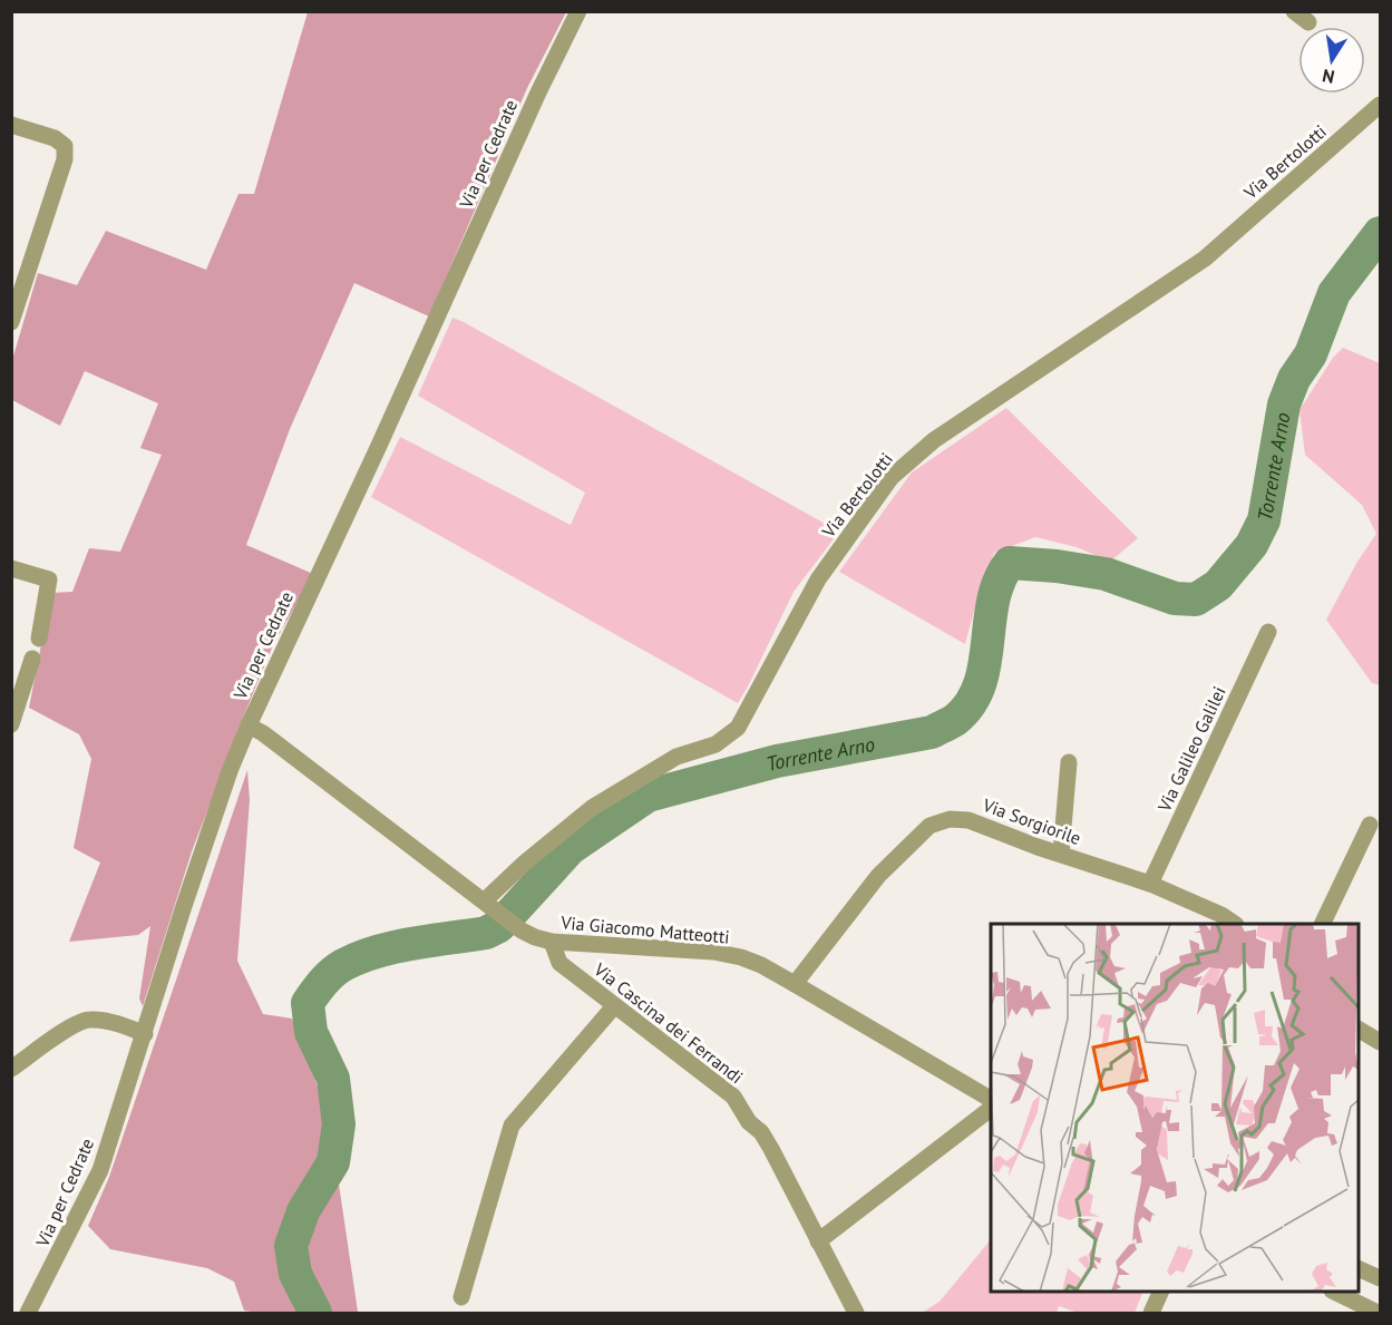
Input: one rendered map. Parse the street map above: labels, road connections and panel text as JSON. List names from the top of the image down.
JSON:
{
  "streets": {
    "street": [
      "Via per Cedrate",
      "Via Bertolotti",
      "Via Galileo Galilei",
      "Via Sorgiorile",
      "Via Giacomo Matteotti",
      "Via Cascina dei Ferrandi"
    ]
  },
  "crossings": [
    ["Via per Cedrate", "Via Giacomo Matteotti"],
    ["Via Bertolotti", "Via Giacomo Matteotti"],
    ["Via Galileo Galilei", "Via Sorgiorile"],
    ["Via Sorgiorile", "Via Giacomo Matteotti"],
    ["Via Giacomo Matteotti", "Via Cascina dei Ferrandi"]
  ],
  "water": ["Torrente Arno"],
  "north": "bottom"
}
